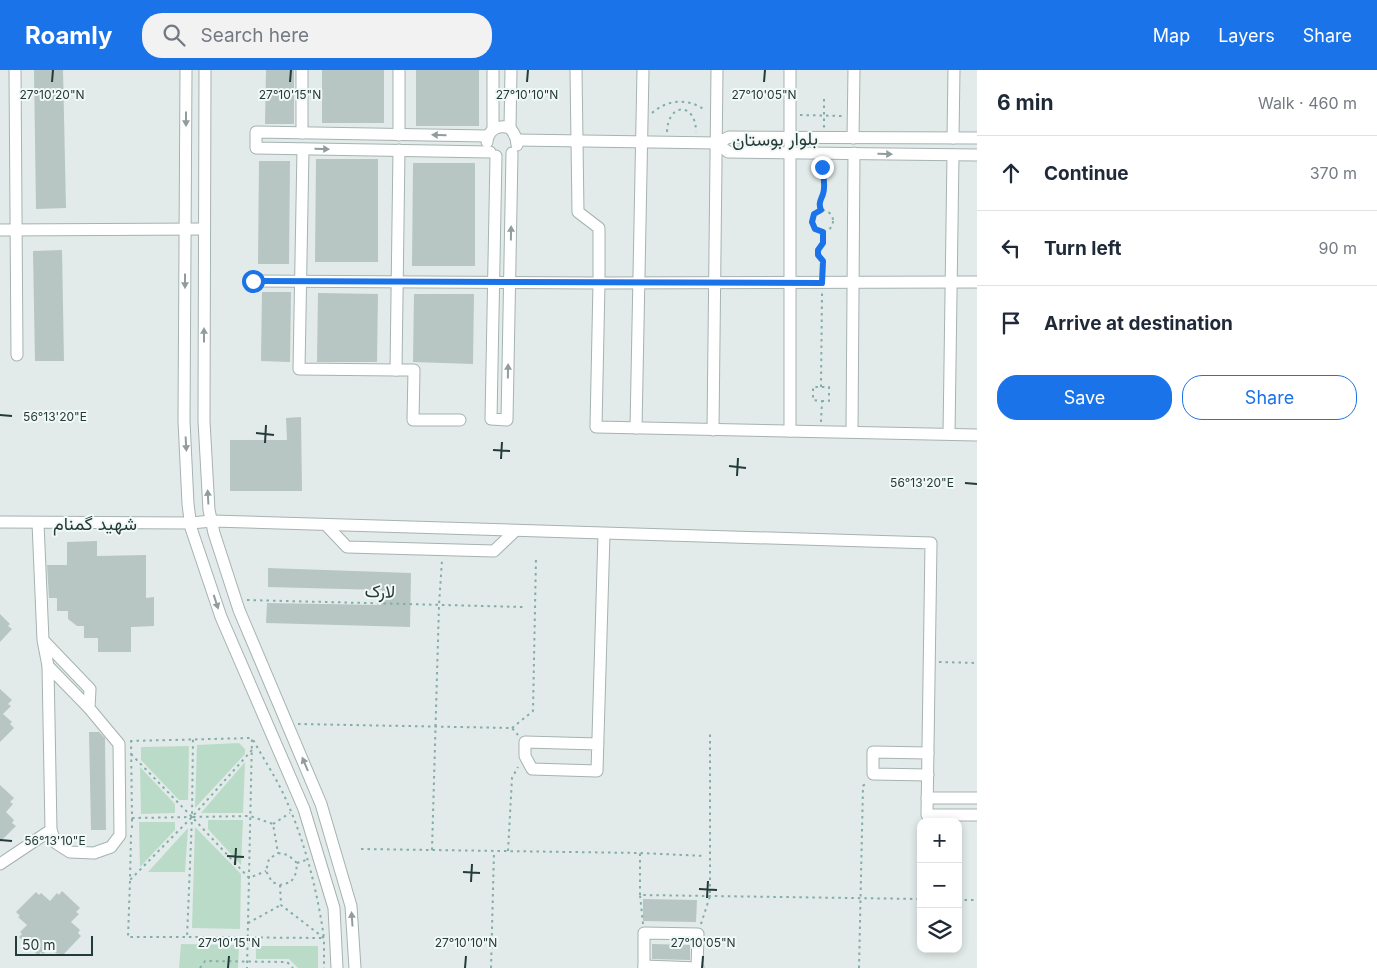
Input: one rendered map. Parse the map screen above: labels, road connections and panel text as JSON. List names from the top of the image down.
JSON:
{
  "streets": {
    "street": ["بلوار بوستان", "شهید گمنام"],
    "path": ["لارک"]
  },
  "scale_bar": "50 m",
  "page": {
    "header": "Roamly",
    "search": "Search here",
    "nav": ["Map", "Layers", "Share"],
    "heading": ["6 min", "Walk · 460 m"],
    "list": [
      ["Continue", "370 m"],
      ["Turn left", "90 m"],
      "Arrive at destination"
    ],
    "buttons": ["Save", "Share"],
    "map_buttons": ["+", "−"],
    "scale": "50 m"
  },
  "coordinates": [
    "27°10'20\"N",
    "27°10'15\"N",
    "27°10'10\"N",
    "27°10'05\"N",
    "56°13'20\"E",
    "56°13'10\"E"
  ]
}
